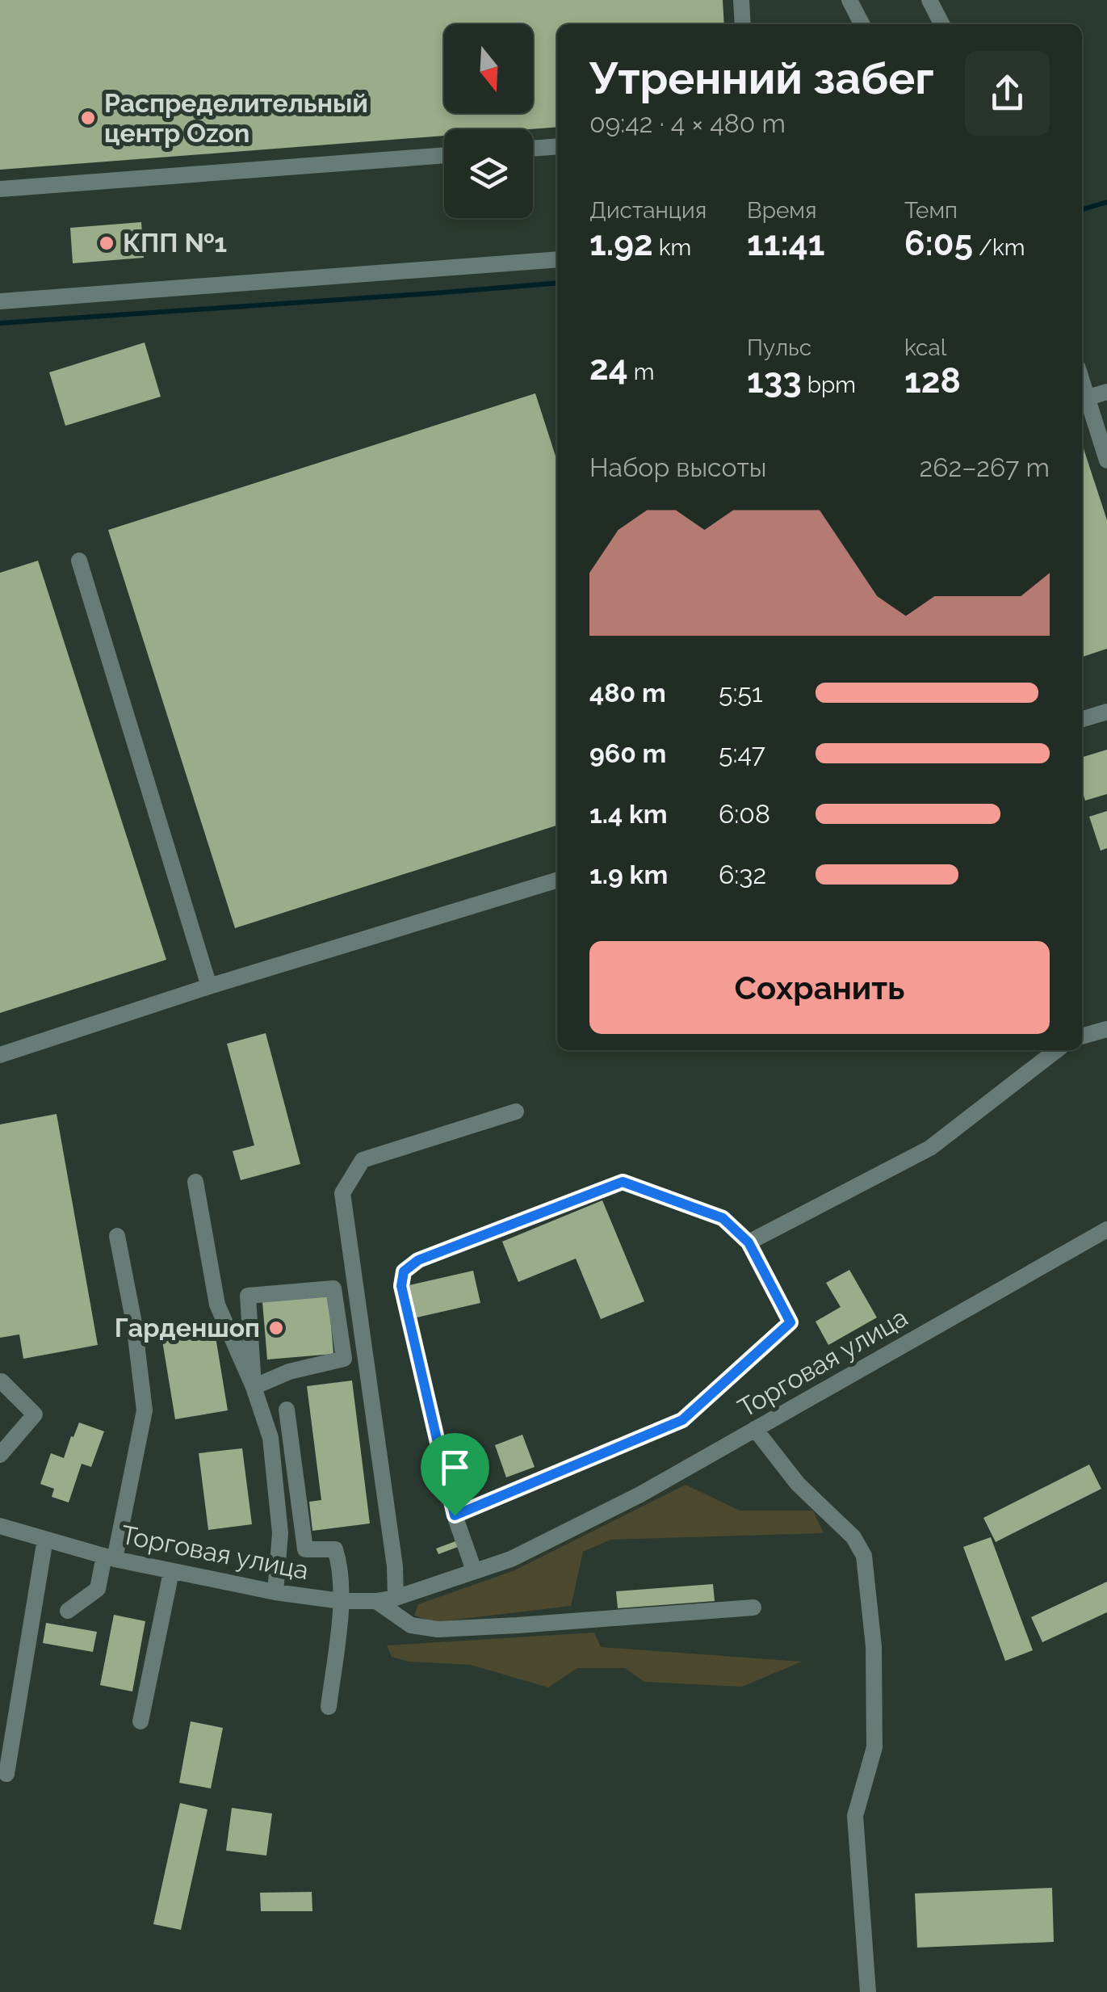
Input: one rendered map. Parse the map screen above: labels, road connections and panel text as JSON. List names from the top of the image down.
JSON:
{
  "streets": {
    "street": ["Торговая улица"]
  },
  "places": ["Распределительный центр Ozon", "КПП №1", "Гарденшоп"],
  "north": "bottom",
  "page": {
    "heading": ["Утренний забег", "09:42 · 4 × 480 m"],
    "stats": [
      ["Дистанция", "1.92 km"],
      ["Время", "11:41"],
      ["Темп", "6:05 /km"],
      ["24 m"],
      ["Пульс", "133 bpm"],
      ["kcal", "128"]
    ],
    "chart": ["Набор высоты", "262–267 m"],
    "list": [
      {
        "name": "480 m",
        "note": "5:51"
      },
      {
        "name": "960 m",
        "note": "5:47"
      },
      {
        "name": "1.4 km",
        "note": "6:08"
      },
      {
        "name": "1.9 km",
        "note": "6:32"
      }
    ],
    "buttons": "Сохранить"
  }
}
